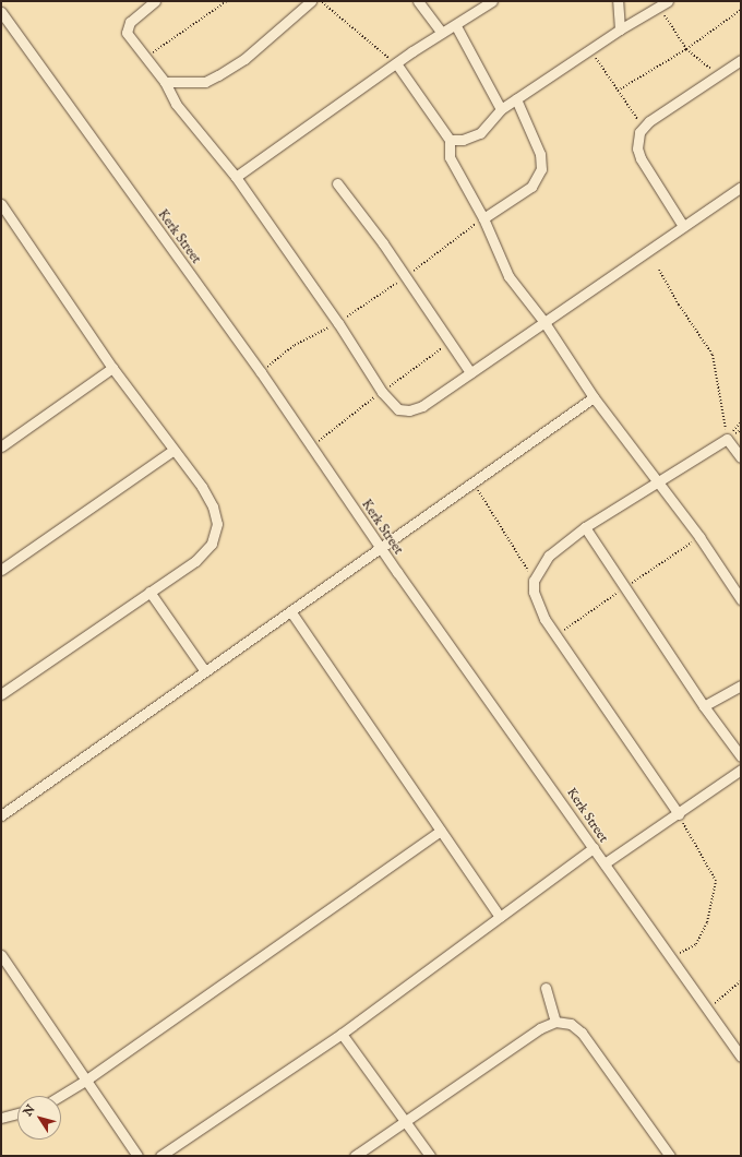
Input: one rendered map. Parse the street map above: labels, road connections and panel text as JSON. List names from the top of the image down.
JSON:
{
  "streets": {
    "street": ["Kerk Street"]
  },
  "north": "top left"
}
